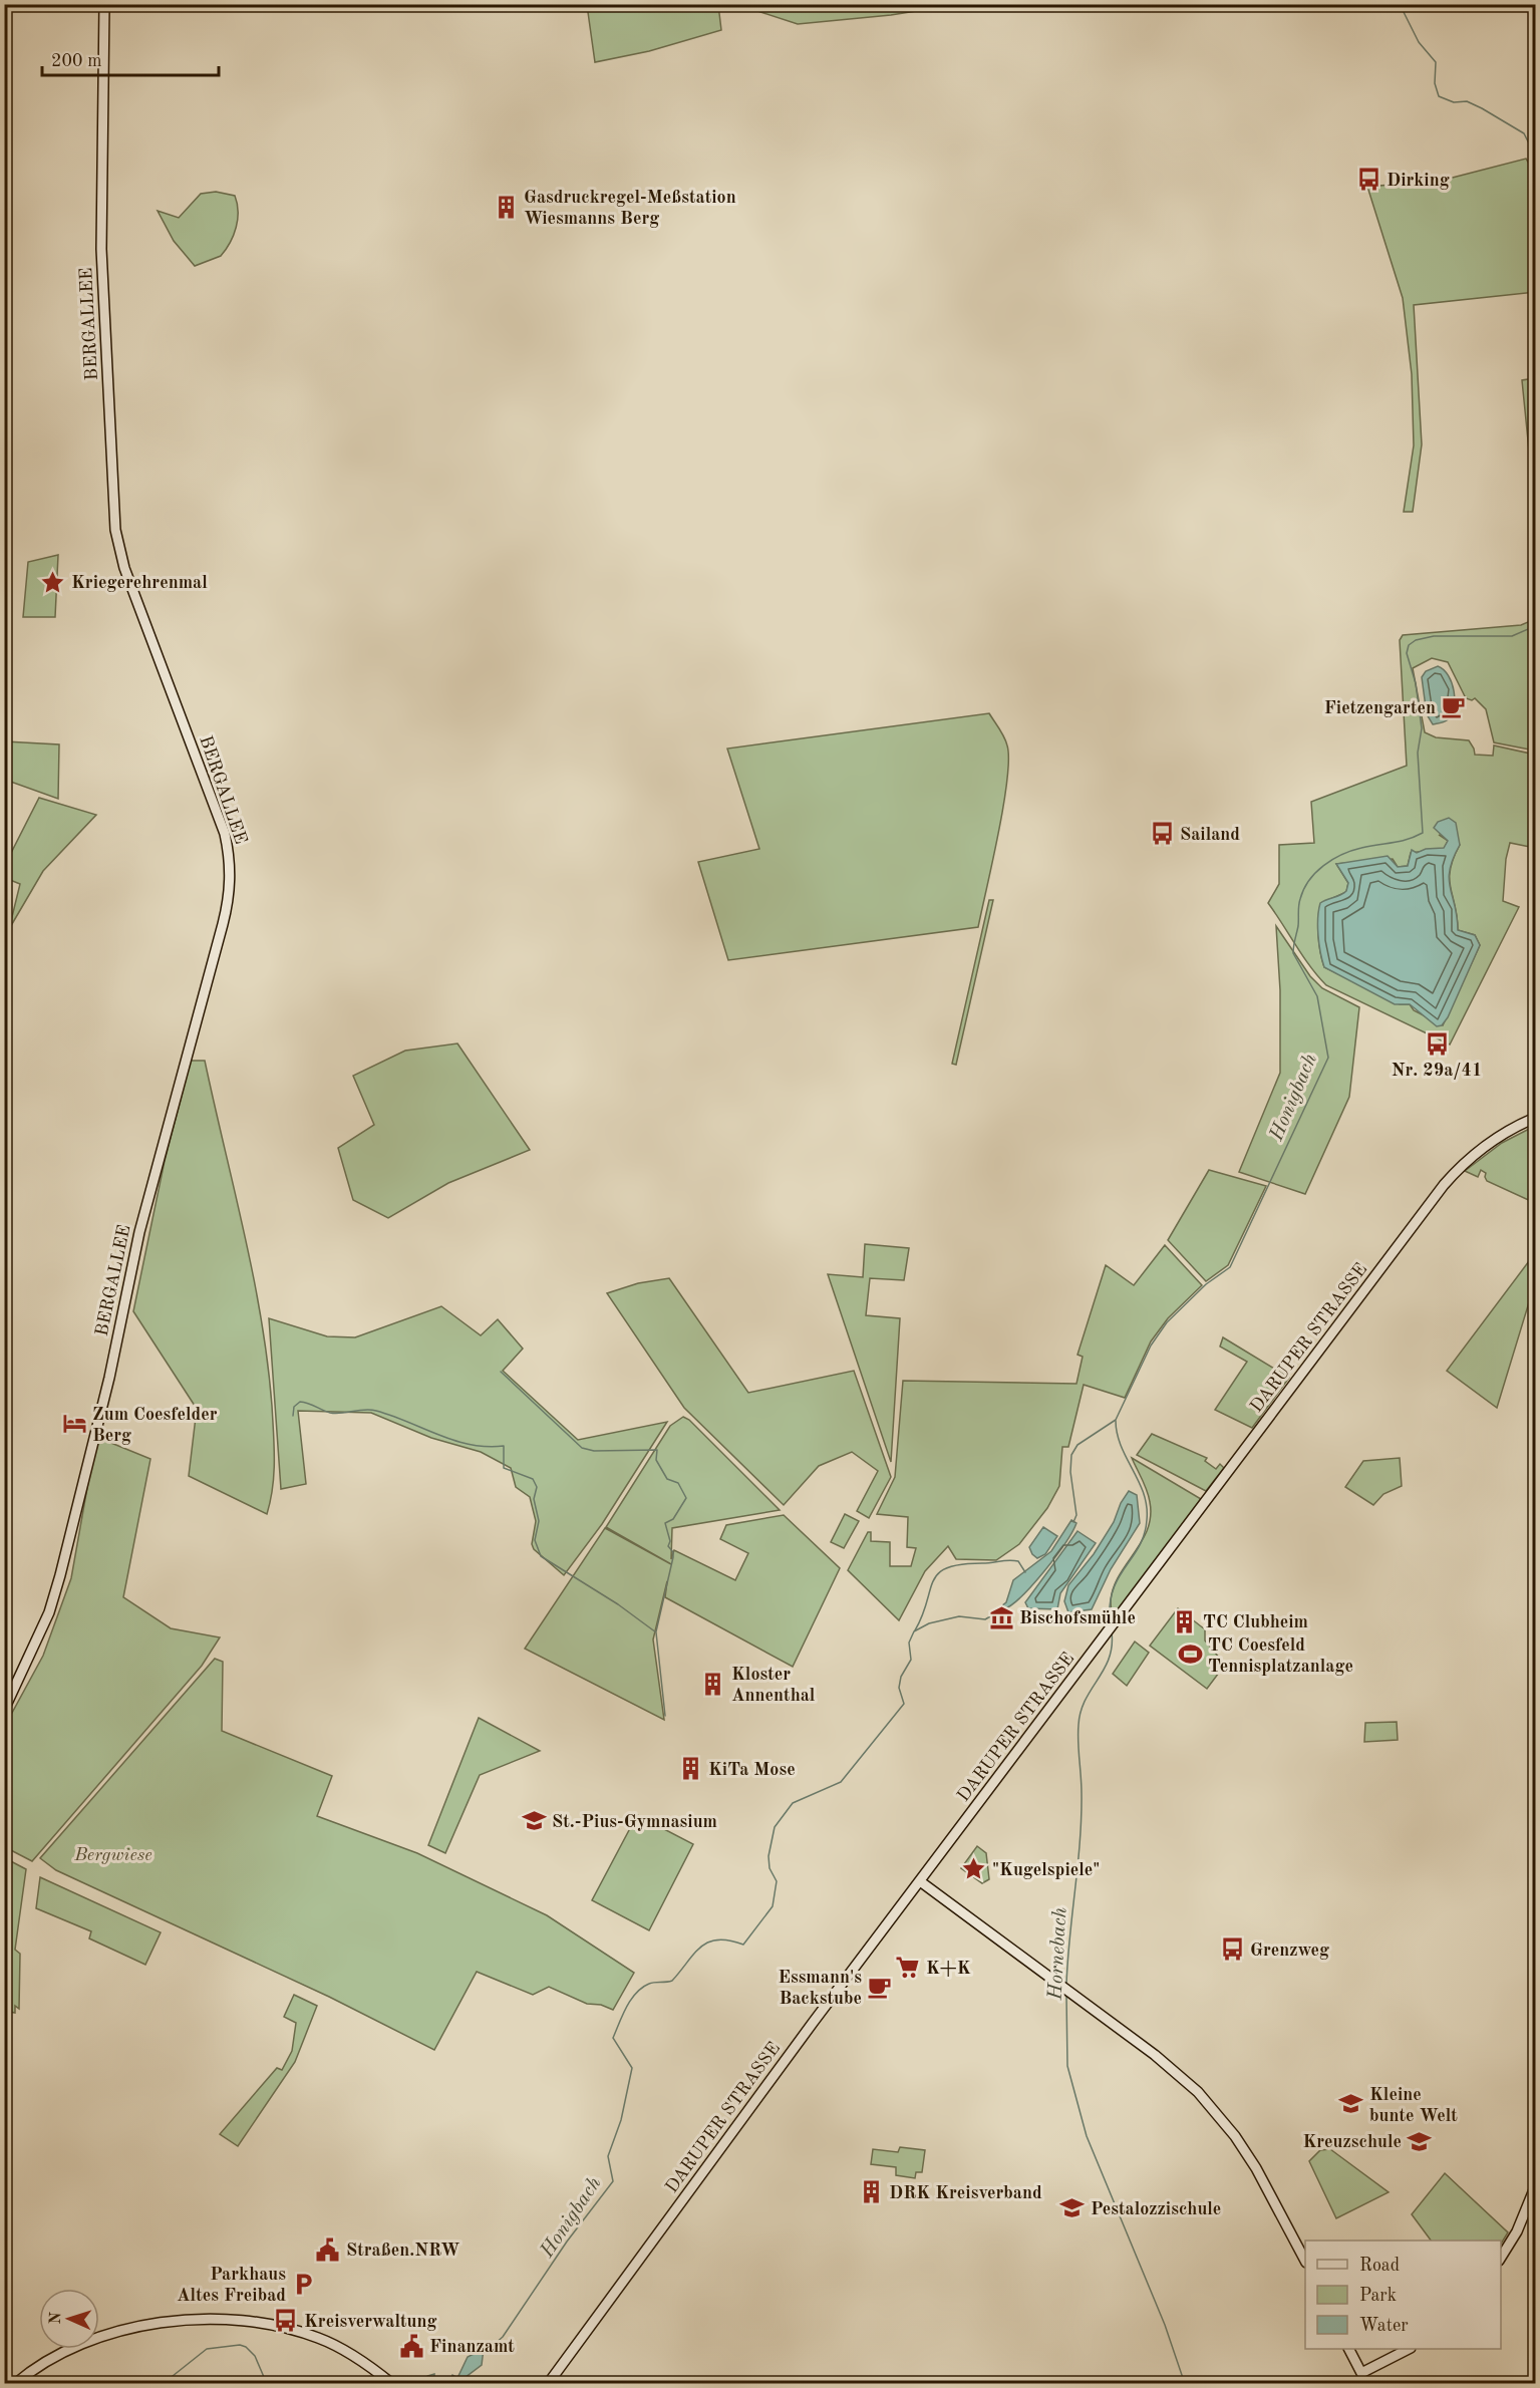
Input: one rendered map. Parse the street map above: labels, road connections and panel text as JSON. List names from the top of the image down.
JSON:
{
  "streets": {
    "street": ["BERGALLEE", "DARUPER STRASSE"]
  },
  "water": ["Honigbach", "Hornebach"],
  "parks": ["Bergwiese"],
  "places": {
    "bus stop": [
      "Dirking",
      "Sailand",
      "Nr. 29a/41",
      "Grenzweg",
      "Kreisverwaltung"
    ],
    "building": [
      "Gasdruckregel-Meßstation Wiesmanns Berg",
      "TC Clubheim",
      "Kloster Annenthal",
      "KiTa Mose",
      "DRK Kreisverband"
    ],
    "place": ["Kriegerehrenmal", "\"Kugelspiele\""],
    "cafe": ["Fietzengarten", "Essmann's Backstube"],
    "hotel": ["Zum Coesfelder Berg"],
    "museum": ["Bischofsmühle"],
    "sports": ["TC Coesfeld Tennisplatzanlage"],
    "school or university": [
      "St.-Pius-Gymnasium",
      "Kleine bunte Welt",
      "Kreuzschule",
      "Pestalozzischule"
    ],
    "supermarket": ["K+K"],
    "public building": ["Straßen.NRW", "Finanzamt"],
    "parking": ["Parkhaus Altes Freibad"]
  },
  "legend": ["Road", "Park", "Water"],
  "scale_bar": "200 m",
  "north": "left"
}
